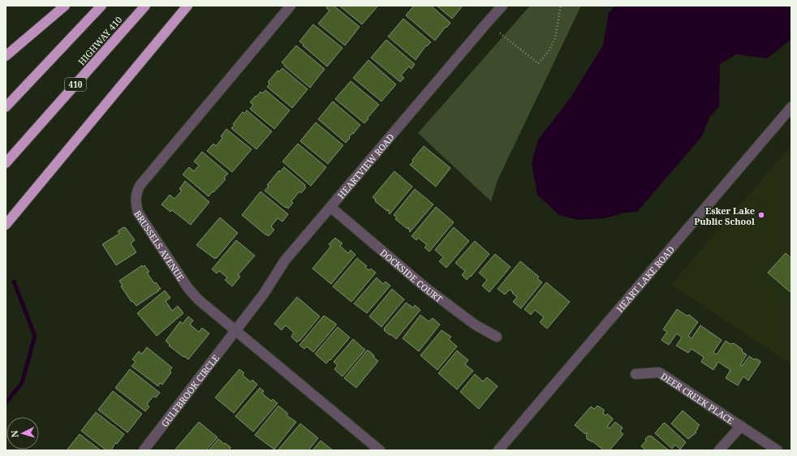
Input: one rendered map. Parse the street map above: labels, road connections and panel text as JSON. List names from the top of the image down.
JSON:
{
  "streets": {
    "highway": ["HIGHWAY 410", "410"],
    "street": [
      "HEARTVIEW ROAD",
      "BRUSSELS AVENUE",
      "DOCKSIDE COURT",
      "HEART LAKE ROAD",
      "GULFBROOK CIRCLE",
      "DEER CREEK PLACE"
    ]
  },
  "crossings": [
    ["HEARTVIEW ROAD", "BRUSSELS AVENUE"],
    ["HEARTVIEW ROAD", "DOCKSIDE COURT"],
    ["HEARTVIEW ROAD", "GULFBROOK CIRCLE"],
    ["BRUSSELS AVENUE", "GULFBROOK CIRCLE"]
  ],
  "places": ["Esker Lake Public School"],
  "north": "left"
}
